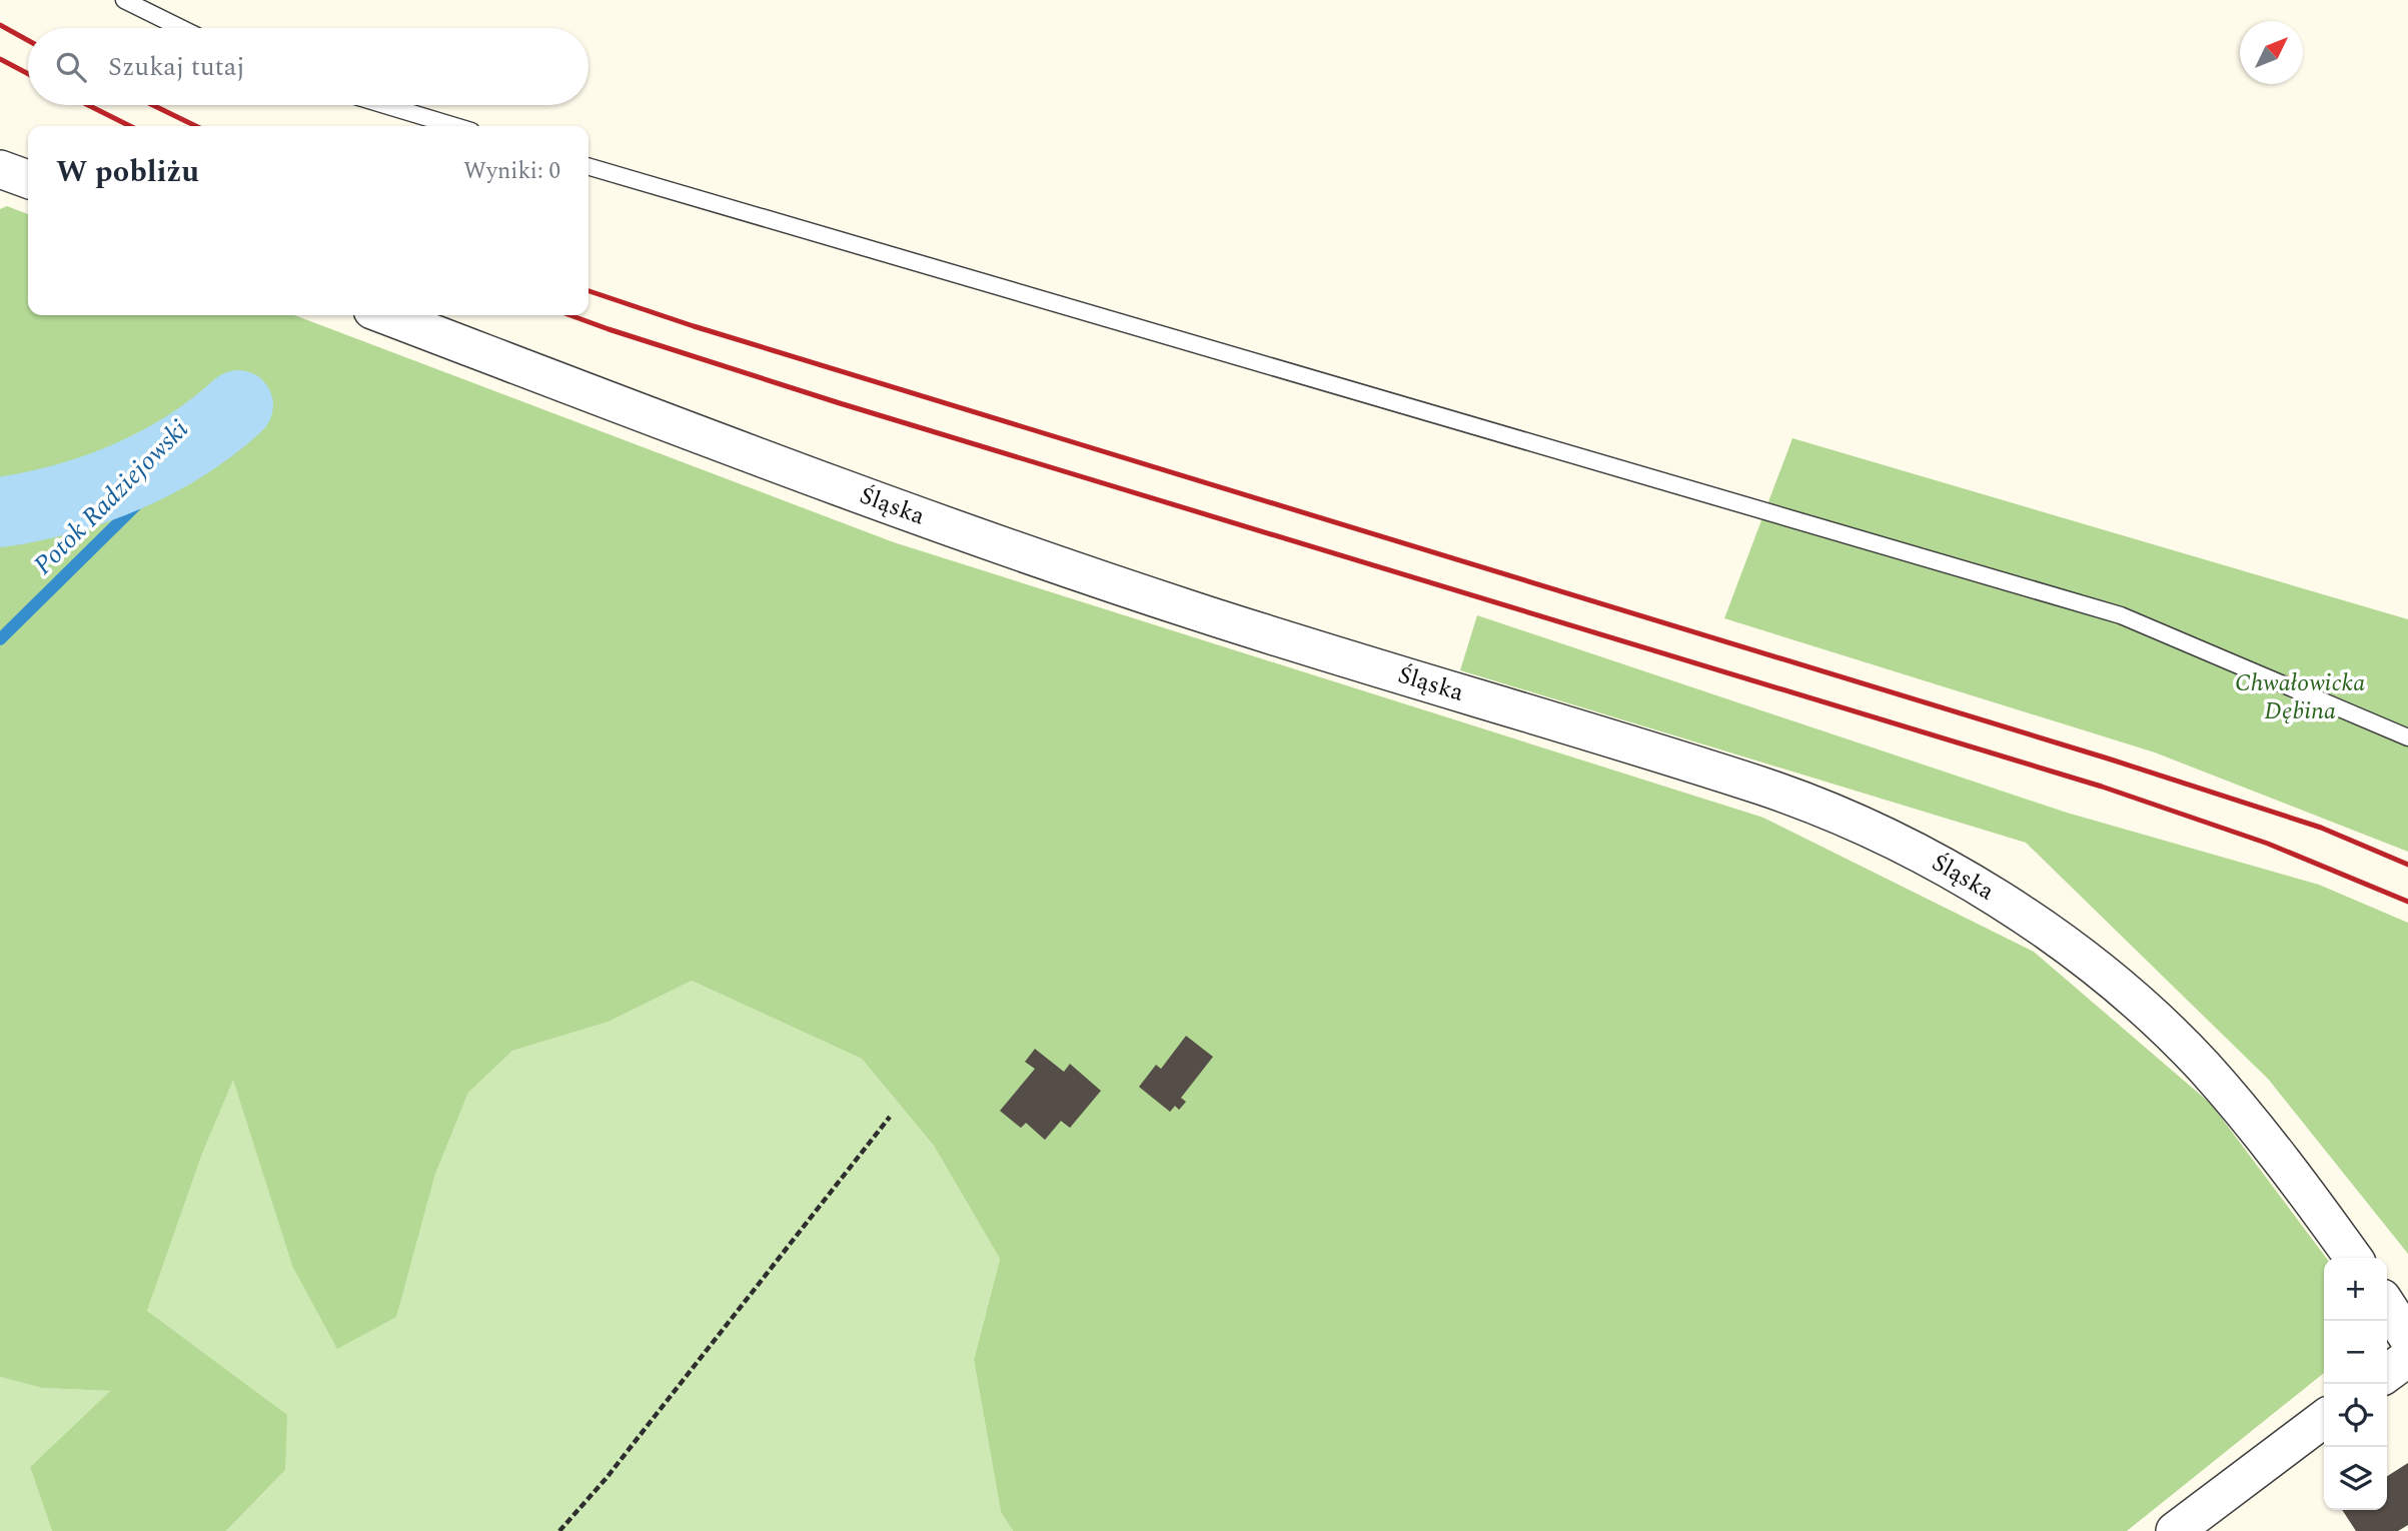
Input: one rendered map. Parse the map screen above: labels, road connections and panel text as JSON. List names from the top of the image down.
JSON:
{
  "streets": {
    "street": ["Śląska"]
  },
  "water": ["Potok Radziejowski"],
  "parks": ["Chwałowicka Dębina"],
  "north": "top right",
  "page": {
    "search": "Szukaj tutaj",
    "heading": ["W pobliżu", "Wyniki: 0"],
    "map_buttons": ["+", "−"]
  }
}
